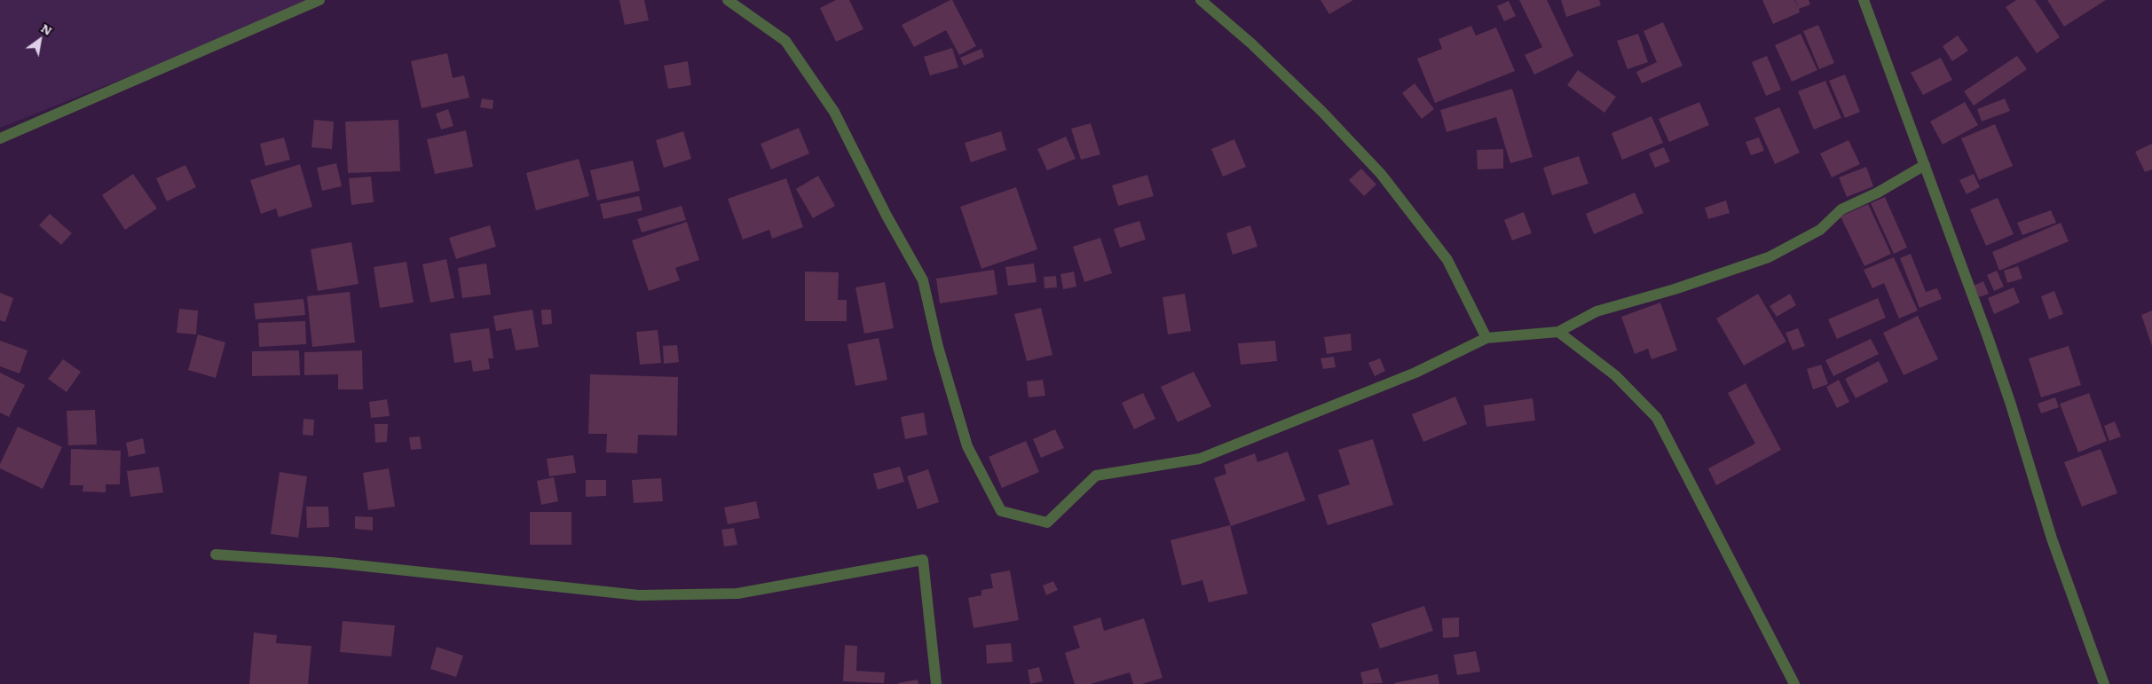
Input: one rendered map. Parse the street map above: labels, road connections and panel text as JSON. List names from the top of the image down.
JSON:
{
  "north": "top right"
}
